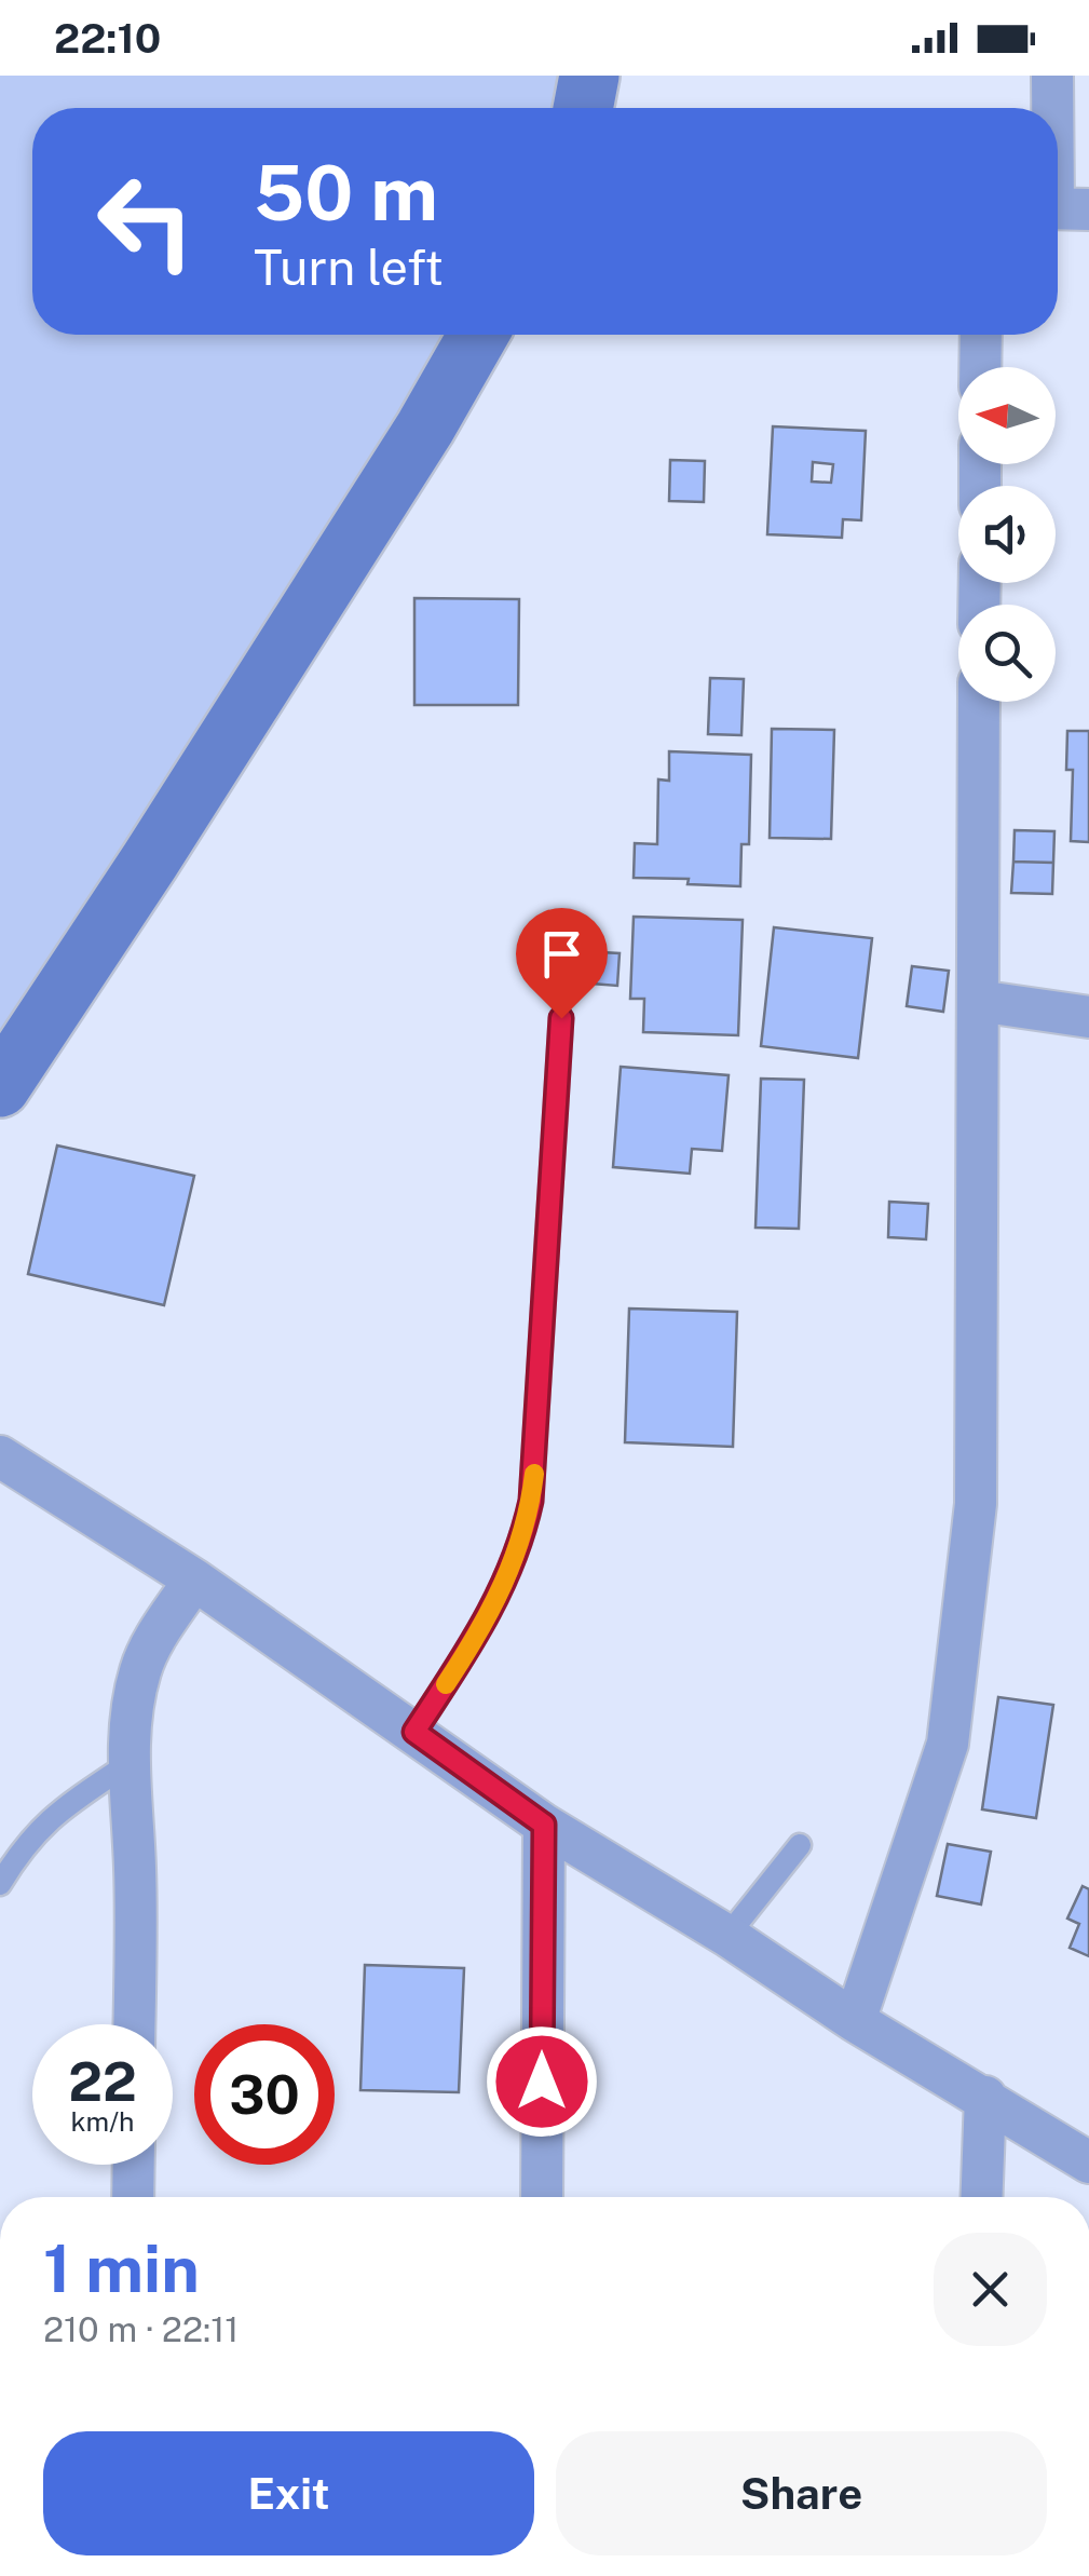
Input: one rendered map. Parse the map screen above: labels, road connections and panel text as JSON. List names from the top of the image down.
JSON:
{
  "north": "left",
  "page": {
    "status": "22:10",
    "turn": ["50 m", "Turn left"],
    "speed": "22 km/h",
    "limit": "30",
    "heading": ["1 min", "210 m · 22:11"],
    "buttons": ["Exit", "Share"]
  }
}
